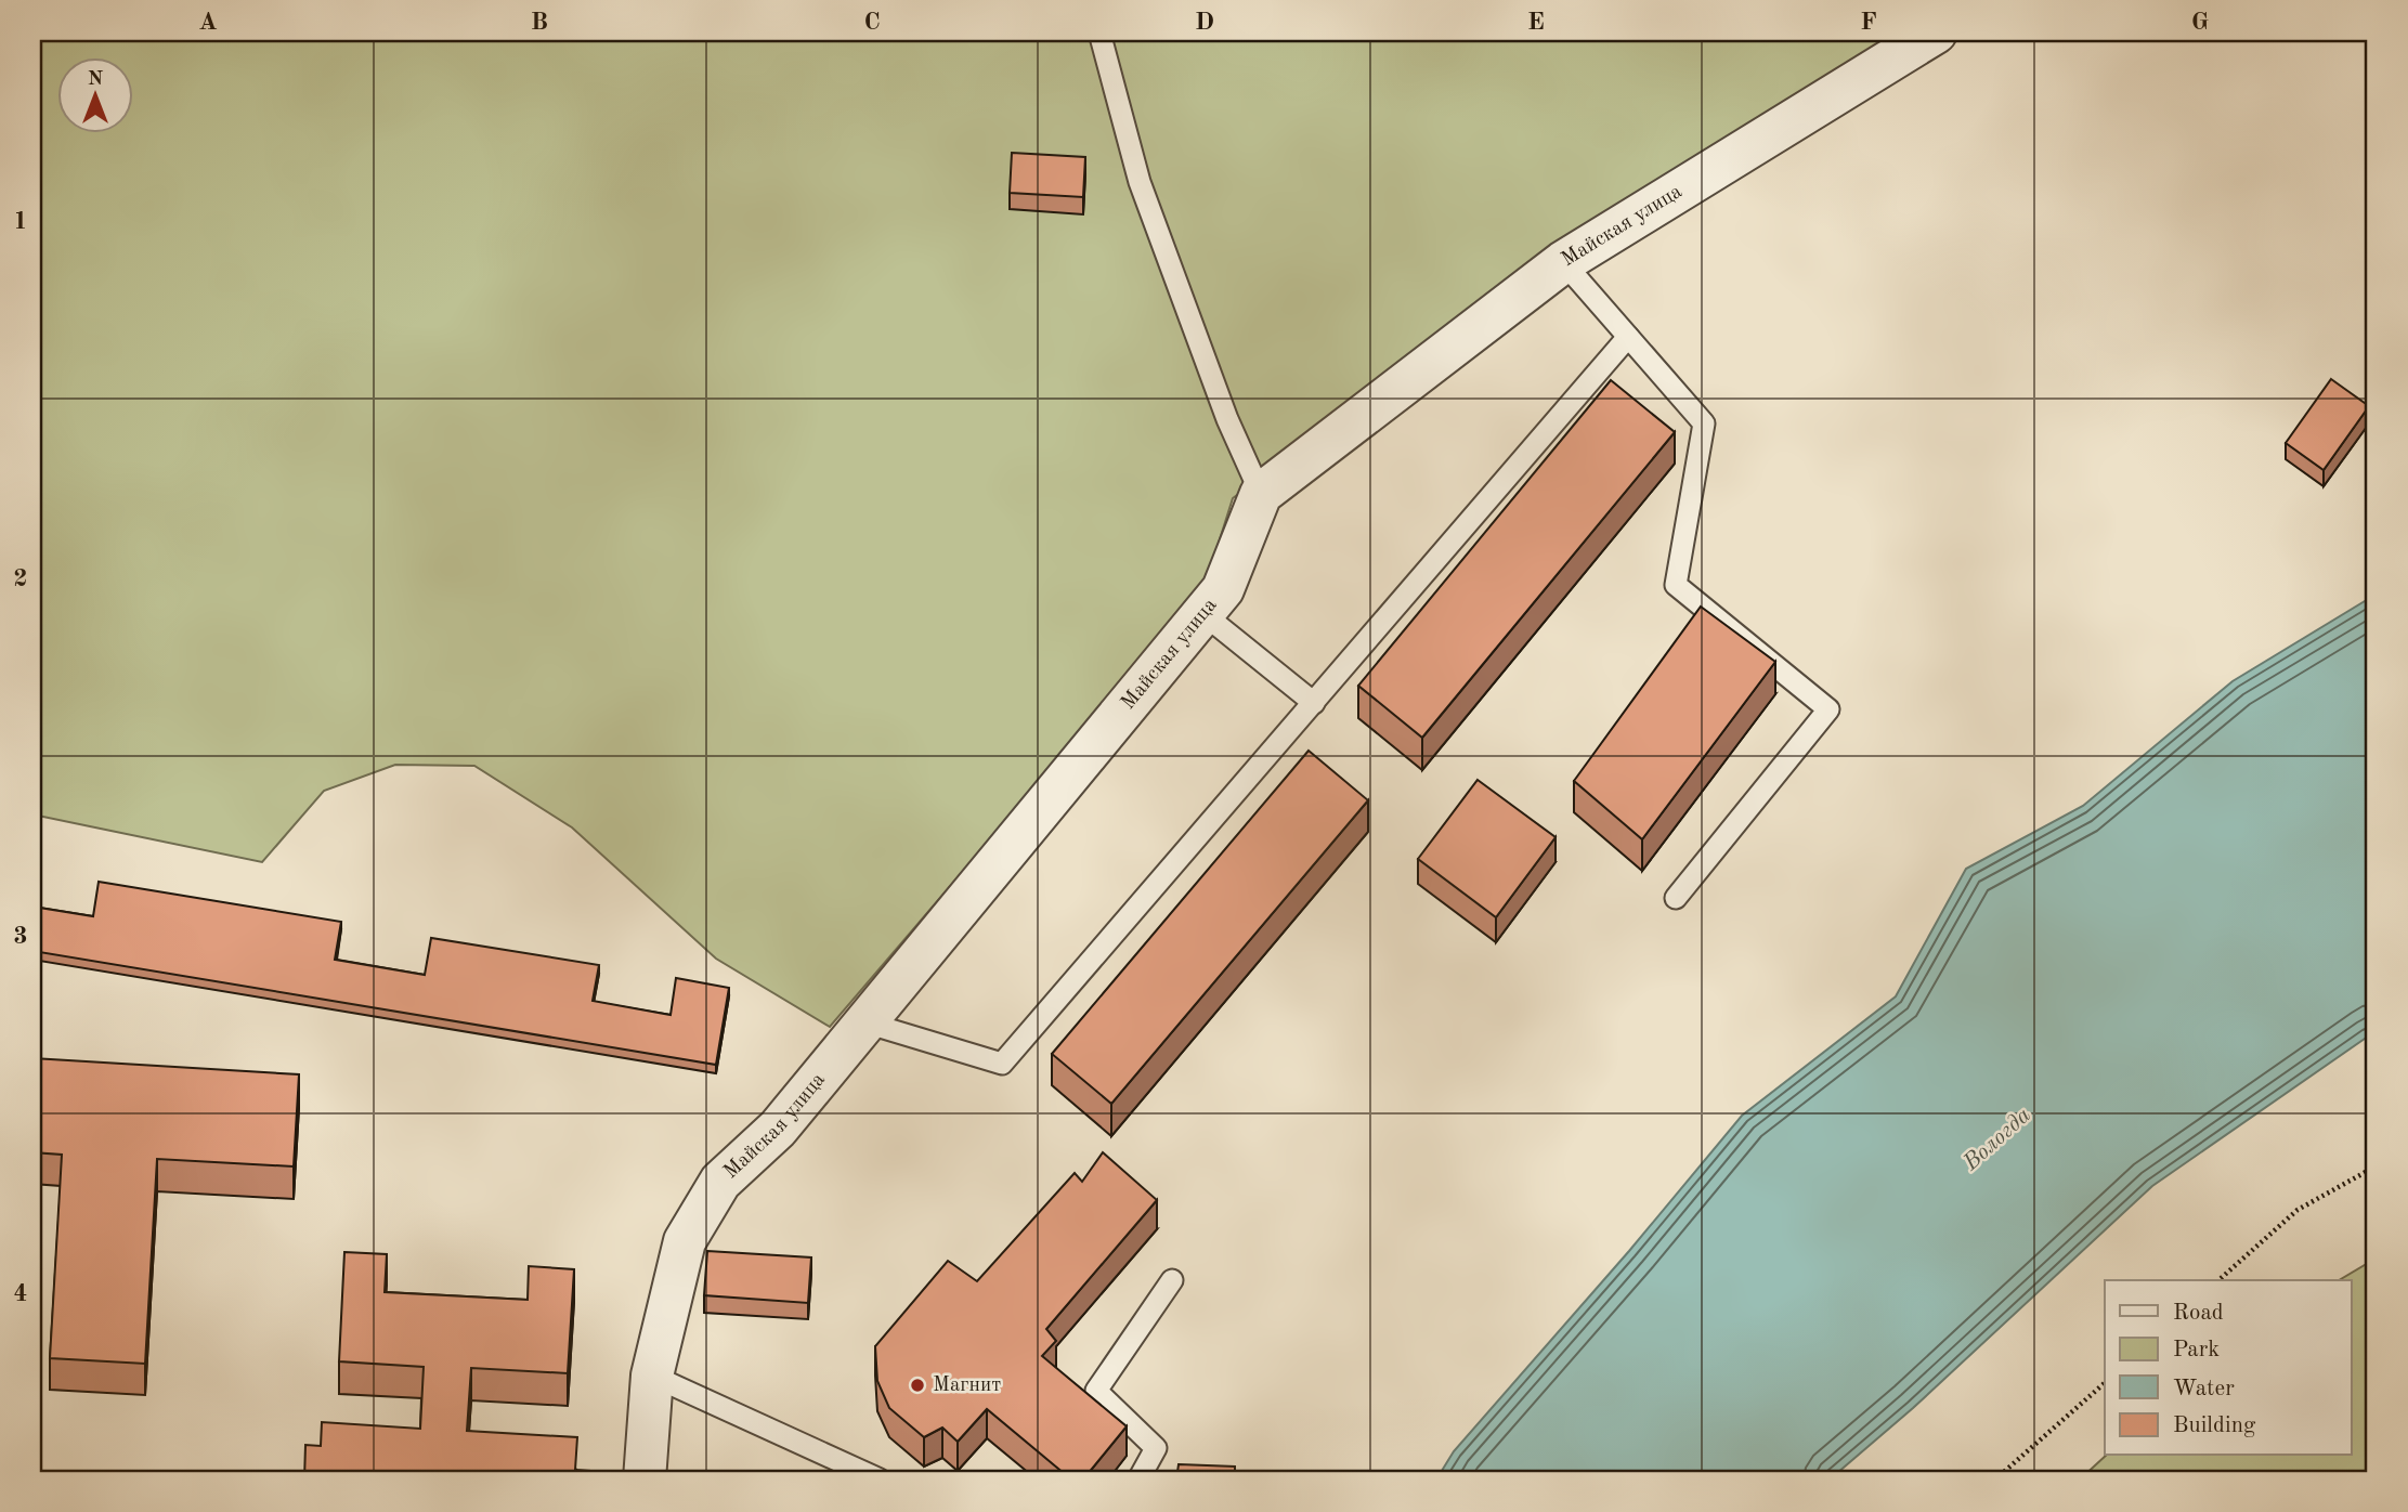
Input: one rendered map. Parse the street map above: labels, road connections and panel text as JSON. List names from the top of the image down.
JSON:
{
  "streets": {
    "street": ["Майская улица"]
  },
  "water": ["Вологда"],
  "places": ["Магнит"],
  "legend": [
    "Road",
    "Park",
    "Water",
    "Building"
  ],
  "north": "top",
  "grid": {
    "columns": [
      "A",
      "B",
      "C",
      "D",
      "E",
      "F",
      "G"
    ],
    "rows": [
      "1",
      "2",
      "3",
      "4"
    ]
  }
}
